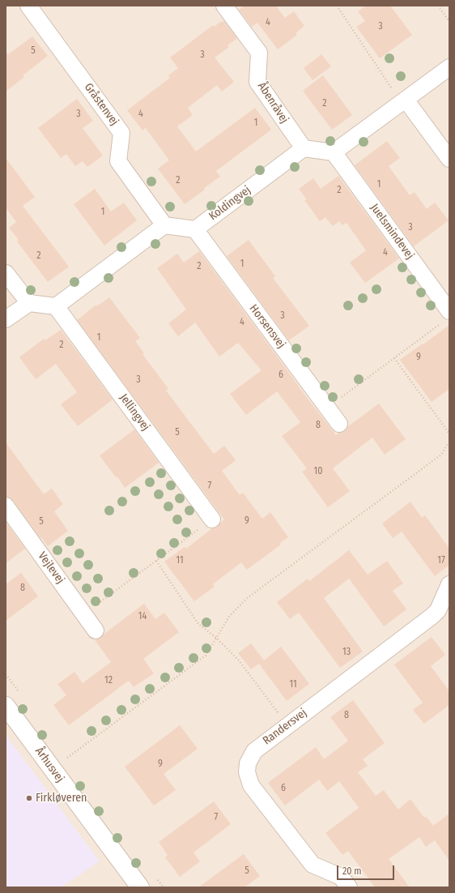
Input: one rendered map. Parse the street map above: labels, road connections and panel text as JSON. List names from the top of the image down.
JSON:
{
  "streets": {
    "street": [
      "Åbenråvej",
      "Gråstenvej",
      "Koldingvej",
      "Juelsmindevej",
      "Horsensvej",
      "Jellingvej",
      "Vejlevej",
      "Randersvej",
      "Århusvej"
    ]
  },
  "crossings": [
    ["Åbenråvej", "Koldingvej"],
    ["Koldingvej", "Horsensvej"]
  ],
  "places": ["Firkløveren"],
  "house_numbers": [
    "4",
    "3",
    "5",
    "3",
    "2",
    "3",
    "4",
    "1",
    "2",
    "1",
    "2",
    "1",
    "3",
    "4",
    "2",
    "1",
    "2",
    "3",
    "4",
    "1",
    "2",
    "9",
    "6",
    "3",
    "8",
    "5",
    "10",
    "7",
    "9",
    "5",
    "11",
    "17",
    "8",
    "14",
    "13",
    "12",
    "11",
    "8",
    "9",
    "6",
    "7",
    "5"
  ],
  "scale_bar": "20 m"
}
